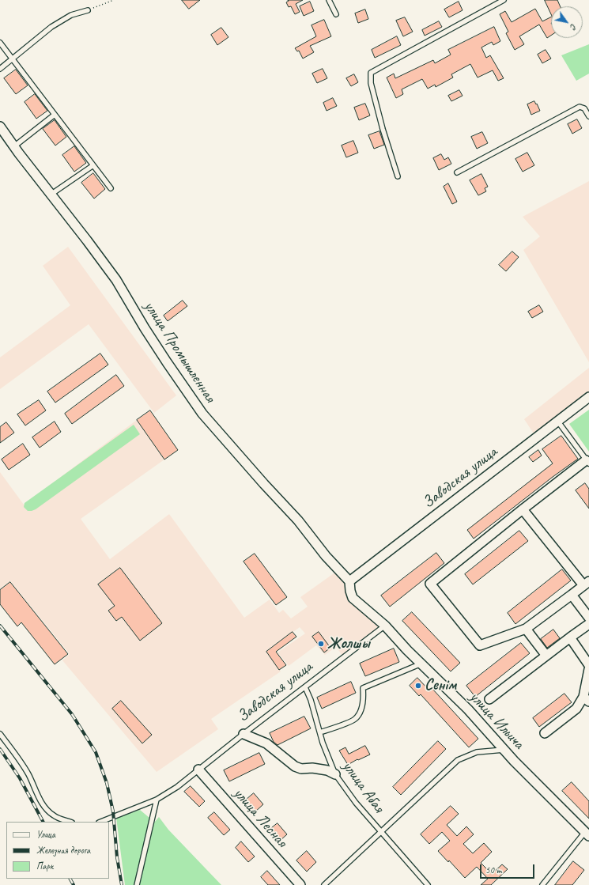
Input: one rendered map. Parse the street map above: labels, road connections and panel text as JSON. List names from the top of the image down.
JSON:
{
  "streets": {
    "street": [
      "улица Промышленная",
      "Заводская улица",
      "улица Ильича",
      "улица Лесная"
    ],
    "lane": ["улица Абая"]
  },
  "crossings": [
    ["улица Промышленная", "Заводская улица"],
    ["улица Промышленная", "улица Ильича"],
    ["Заводская улица", "улица Ильича"],
    ["Заводская улица", "улица Абая"],
    ["Заводская улица", "улица Лесная"]
  ],
  "places": ["Жолшы", "Сенiм"],
  "legend": ["Улица", "Железная дорога", "Парк"],
  "scale_bar": "50 m",
  "north": "bottom right"
}
